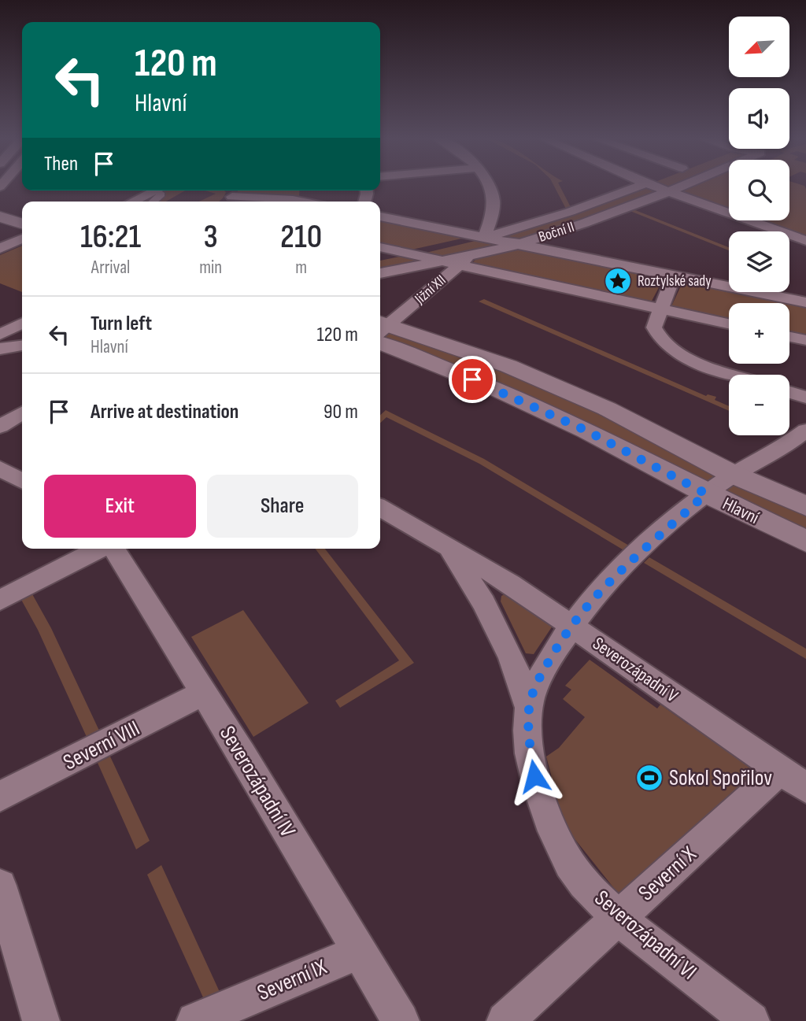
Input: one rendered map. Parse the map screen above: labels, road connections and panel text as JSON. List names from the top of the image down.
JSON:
{
  "streets": {
    "street": [
      "Boční II",
      "Jižní XII",
      "Hlavní",
      "Severozápadní V",
      "Severní VIII",
      "Severozápadní IV",
      "Severní X",
      "Severozápadní VI",
      "Severní IX"
    ]
  },
  "crossings": [
    ["Boční II", "Jižní XII"],
    ["Hlavní", "Severozápadní VI"],
    ["Severozápadní V", "Severní X"],
    ["Severozápadní V", "Severozápadní VI"],
    ["Severní VIII", "Severozápadní IV"],
    ["Severozápadní IV", "Severní IX"],
    ["Severní X", "Severozápadní VI"]
  ],
  "places": {
    "place": ["Roztylské sady"],
    "sports": ["Sokol Spořilov"]
  },
  "north": "bottom left",
  "page": {
    "map_buttons": ["+", "−"],
    "turn": ["120 m", "Hlavní"],
    "then": "Then",
    "eta": [
      "16:21",
      "Arrival",
      "3",
      "min",
      "210",
      "m"
    ],
    "list": [
      {
        "name": "Turn left",
        "note": "Hlavní",
        "value": "120 m"
      },
      {
        "name": "Arrive at destination",
        "value": "90 m"
      }
    ],
    "buttons": ["Exit", "Share"]
  }
}
